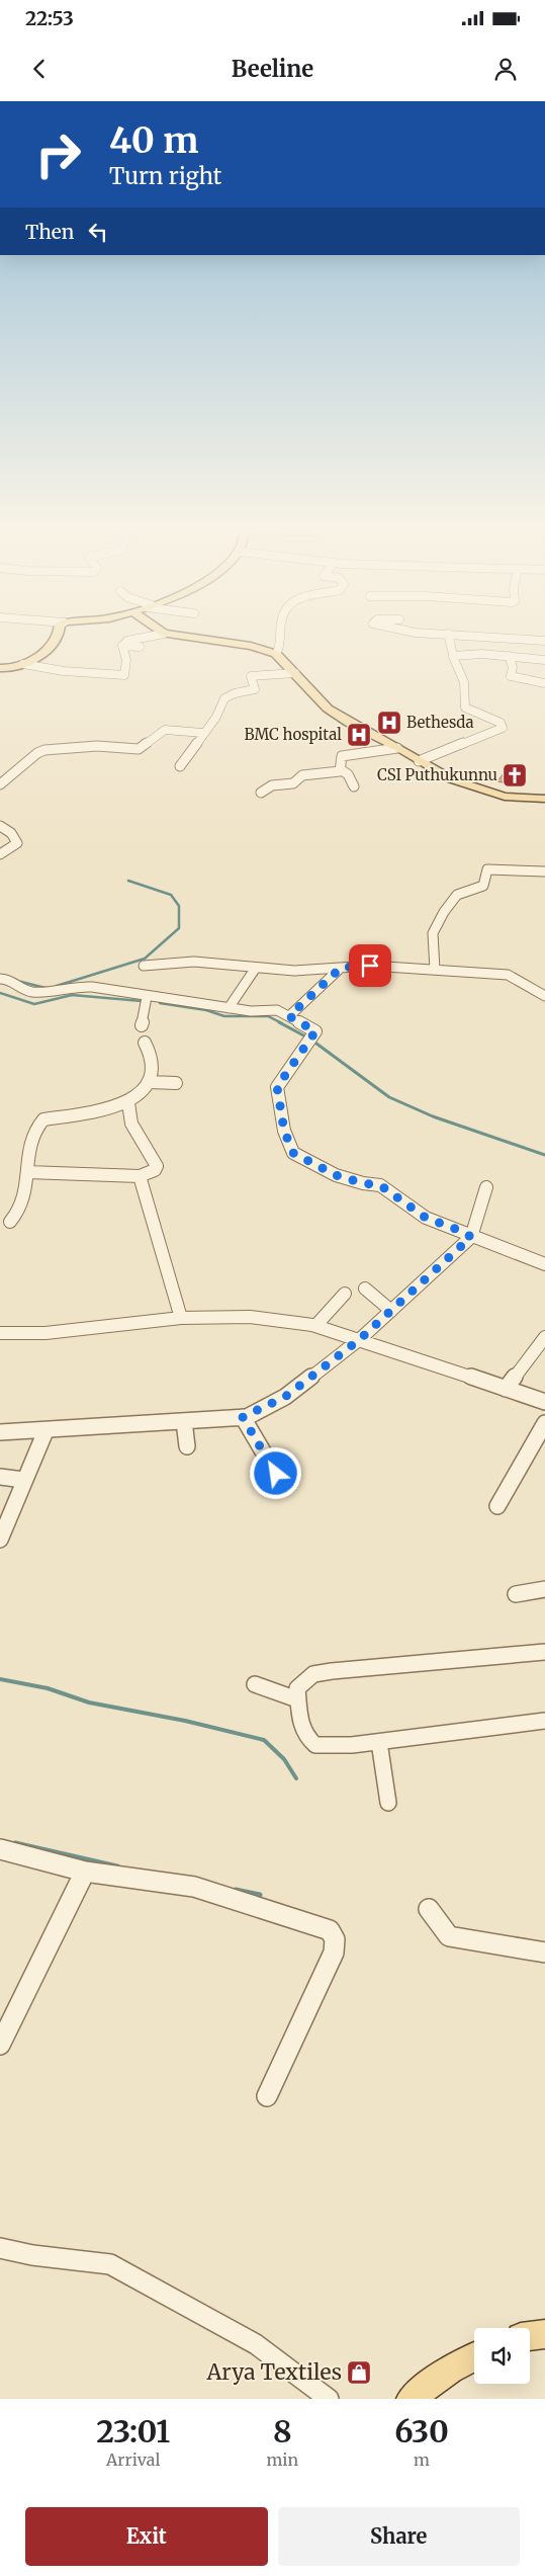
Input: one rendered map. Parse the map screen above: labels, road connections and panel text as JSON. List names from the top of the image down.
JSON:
{
  "places": {
    "hospital": ["Bethesda", "BMC hospital"],
    "church": ["CSI Puthukunnu"],
    "shop": ["Arya Textiles"]
  },
  "page": {
    "status": "22:53",
    "header": "Beeline",
    "turn": ["40 m", "Turn right"],
    "then": "Then",
    "eta": [
      "23:01",
      "Arrival",
      "8",
      "min",
      "630",
      "m"
    ],
    "buttons": ["Exit", "Share"]
  }
}
